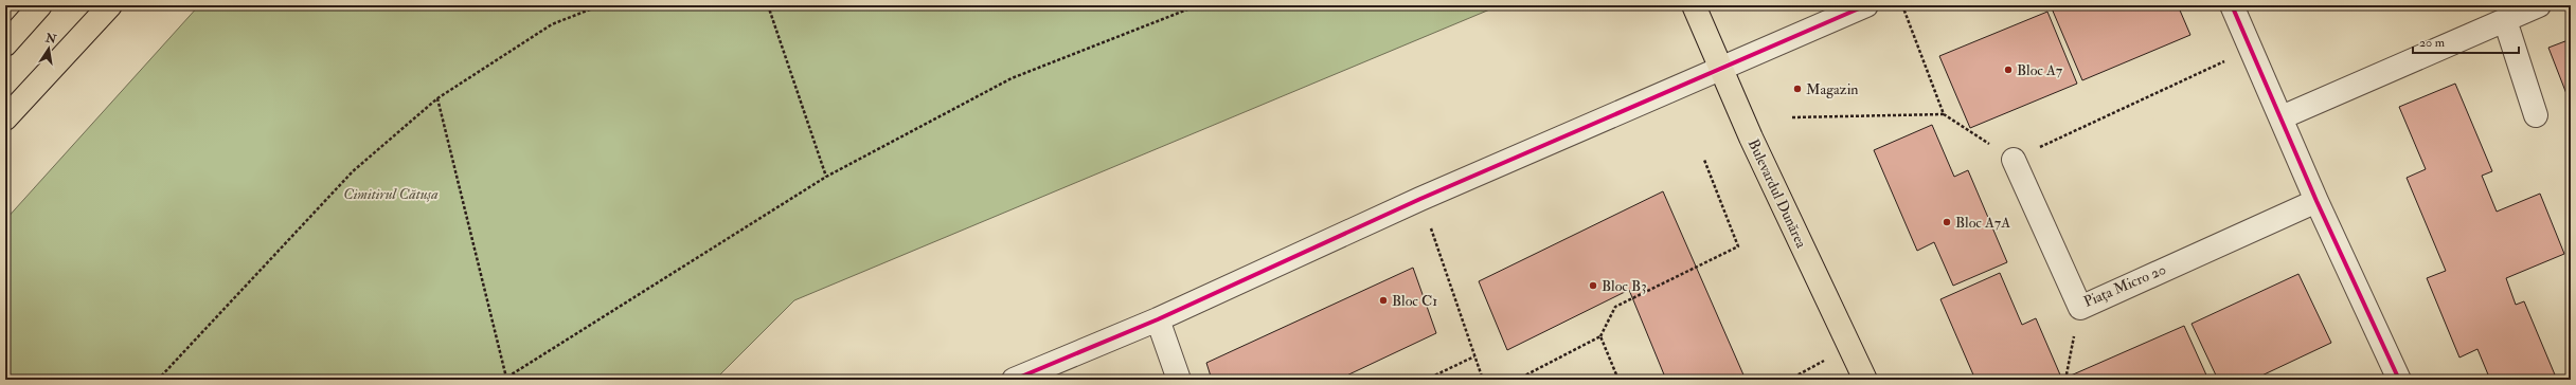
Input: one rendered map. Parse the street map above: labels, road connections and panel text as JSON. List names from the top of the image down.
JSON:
{
  "streets": {
    "main road": ["Bulevardul Dunărea"],
    "street": ["Piața Micro 20"]
  },
  "parks": ["Cimitirul Cătușa"],
  "places": [
    "Bloc A7",
    "Magazin",
    "Bloc A7A",
    "Bloc B3",
    "Bloc C1"
  ],
  "scale_bar": "20 m",
  "north": "top"
}
